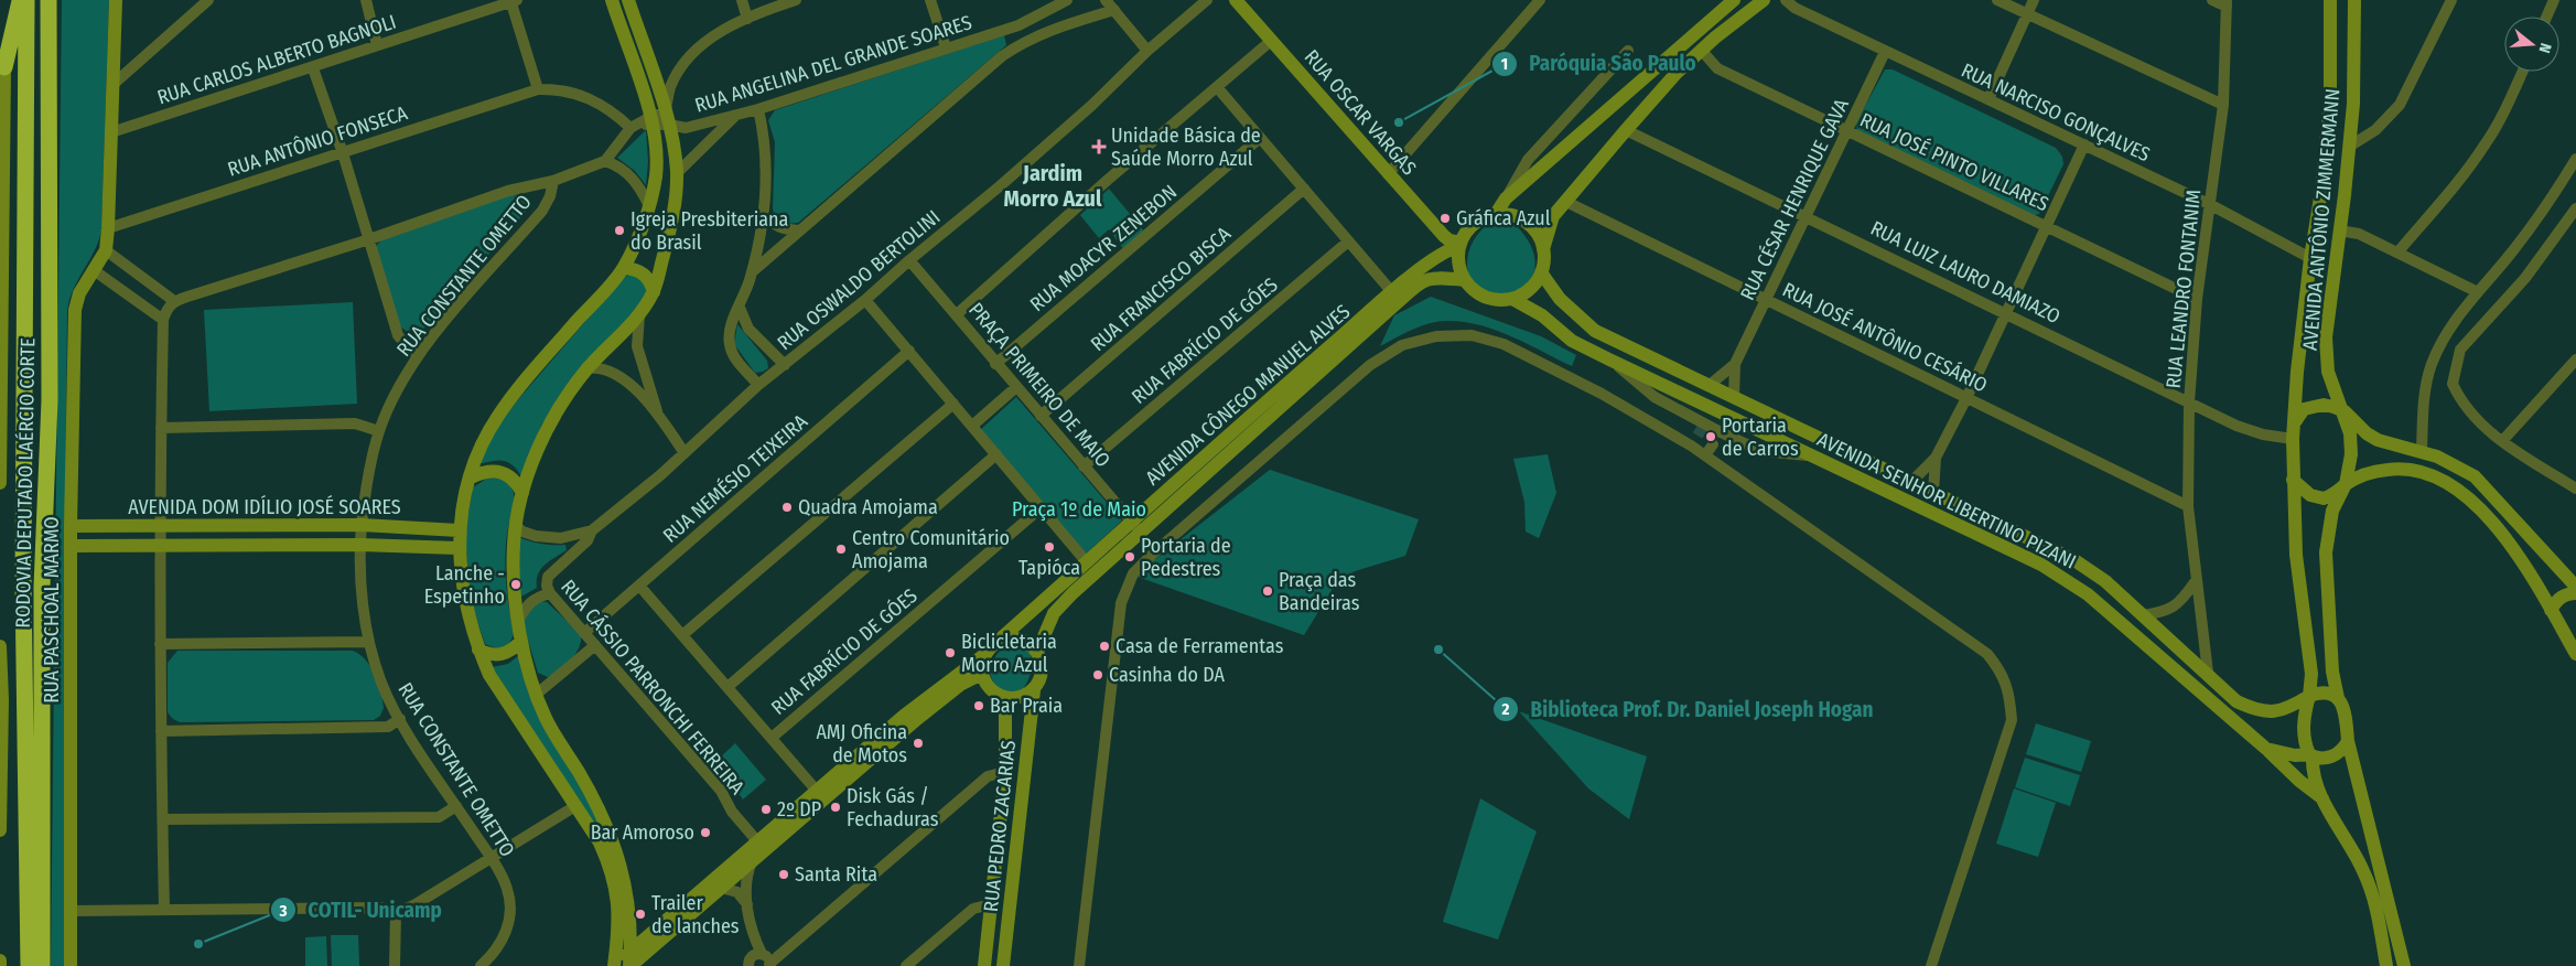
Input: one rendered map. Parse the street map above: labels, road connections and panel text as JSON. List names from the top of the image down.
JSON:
{
  "streets": {
    "highway": ["RODOVIA DEPUTADO LAÉRCIO CORTE"],
    "street": [
      "RUA CARLOS ALBERTO BAGNOLI",
      "RUA ANGELINA DEL GRANDE SOARES",
      "RUA OSCAR VARGAS",
      "RUA NARCISO GONÇALVES",
      "RUA ANTÔNIO FONSECA",
      "RUA JOSÉ PINTO VILLARES",
      "RUA CÉSAR HENRIQUE GAVA",
      "AVENIDA ANTÔNIO ZIMMERMANN",
      "RUA MOACYR ZENEBON",
      "RUA LUIZ LAURO DAMIAZO",
      "RUA CONSTANTE OMETTO",
      "RUA OSWALDO BERTOLINI",
      "RUA FRANCISCO BISCA",
      "RUA LEANDRO FONTANIM",
      "RUA JOSÉ ANTÔNIO CESÁRIO",
      "RUA FABRÍCIO DE GÓES",
      "PRAÇA PRIMEIRO DE MAIO",
      "AVENIDA CÔNEGO MANUEL ALVES",
      "RUA NEMÉSIO TEIXEIRA",
      "AVENIDA SENHOR LIBERTINO PIZANI",
      "AVENIDA DOM IDÍLIO JOSÉ SOARES",
      "RUA PASCHOAL MARMO",
      "RUA CÁSSIO PARRONCHI FERREIRA",
      "RUA PEDRO ZACARIAS"
    ]
  },
  "crossings": [
    ["RUA ANGELINA DEL GRANDE SOARES", "RUA ANTÔNIO FONSECA"],
    ["RUA OSCAR VARGAS", "AVENIDA CÔNEGO MANUEL ALVES"],
    ["RUA OSCAR VARGAS", "AVENIDA SENHOR LIBERTINO PIZANI"],
    ["RUA NARCISO GONÇALVES", "RUA CÉSAR HENRIQUE GAVA"],
    ["RUA NARCISO GONÇALVES", "AVENIDA ANTÔNIO ZIMMERMANN"],
    ["RUA NARCISO GONÇALVES", "RUA LEANDRO FONTANIM"],
    ["RUA JOSÉ PINTO VILLARES", "RUA CÉSAR HENRIQUE GAVA"],
    ["RUA JOSÉ PINTO VILLARES", "RUA LEANDRO FONTANIM"],
    ["RUA CÉSAR HENRIQUE GAVA", "RUA LUIZ LAURO DAMIAZO"],
    ["RUA CÉSAR HENRIQUE GAVA", "RUA JOSÉ ANTÔNIO CESÁRIO"],
    ["RUA CÉSAR HENRIQUE GAVA", "AVENIDA SENHOR LIBERTINO PIZANI"],
    ["AVENIDA ANTÔNIO ZIMMERMANN", "RUA LUIZ LAURO DAMIAZO"],
    ["AVENIDA ANTÔNIO ZIMMERMANN", "AVENIDA SENHOR LIBERTINO PIZANI"],
    ["RUA MOACYR ZENEBON", "PRAÇA PRIMEIRO DE MAIO"],
    ["RUA LUIZ LAURO DAMIAZO", "RUA LEANDRO FONTANIM"],
    ["RUA CONSTANTE OMETTO", "AVENIDA DOM IDÍLIO JOSÉ SOARES"],
    ["RUA OSWALDO BERTOLINI", "PRAÇA PRIMEIRO DE MAIO"],
    ["RUA OSWALDO BERTOLINI", "RUA CÁSSIO PARRONCHI FERREIRA"],
    ["RUA FRANCISCO BISCA", "PRAÇA PRIMEIRO DE MAIO"],
    ["RUA LEANDRO FONTANIM", "RUA JOSÉ ANTÔNIO CESÁRIO"],
    ["RUA LEANDRO FONTANIM", "AVENIDA SENHOR LIBERTINO PIZANI"],
    ["RUA FABRÍCIO DE GÓES", "PRAÇA PRIMEIRO DE MAIO"],
    ["PRAÇA PRIMEIRO DE MAIO", "AVENIDA CÔNEGO MANUEL ALVES"],
    ["AVENIDA CÔNEGO MANUEL ALVES", "AVENIDA SENHOR LIBERTINO PIZANI"],
    ["AVENIDA CÔNEGO MANUEL ALVES", "RUA CÁSSIO PARRONCHI FERREIRA"],
    ["AVENIDA CÔNEGO MANUEL ALVES", "RUA PEDRO ZACARIAS"],
    ["RUA NEMÉSIO TEIXEIRA", "RUA CÁSSIO PARRONCHI FERREIRA"],
    ["AVENIDA DOM IDÍLIO JOSÉ SOARES", "RUA PASCHOAL MARMO"]
  ],
  "districts": ["Jardim Morro Azul"],
  "parks": ["Praça 1º de Maio"],
  "places": {
    "other": [
      "Paróquia São Paulo",
      "Gráfica Azul",
      "Igreja Presbiteriana do Brasil",
      "Portaria de Carros",
      "Quadra Amojama",
      "Tapióca",
      "Centro Comunitário Amojama",
      "Portaria de Pedestres",
      "Lanche - Espetinho",
      "Praça das Bandeiras",
      "Casa de Ferramentas",
      "Biblioteca Prof. Dr. Daniel Joseph Hogan",
      "Biclicletaria Morro Azul",
      "Casinha do DA",
      "Bar Praia",
      "AMJ Oficina de Motos",
      "Disk Gás / Fechaduras",
      "2º DP",
      "Bar Amoroso",
      "Santa Rita",
      "Trailer de lanches",
      "COTIL- Unicamp"
    ],
    "health": ["Unidade Básica de Saúde Morro Azul"]
  },
  "north": "right"
}
